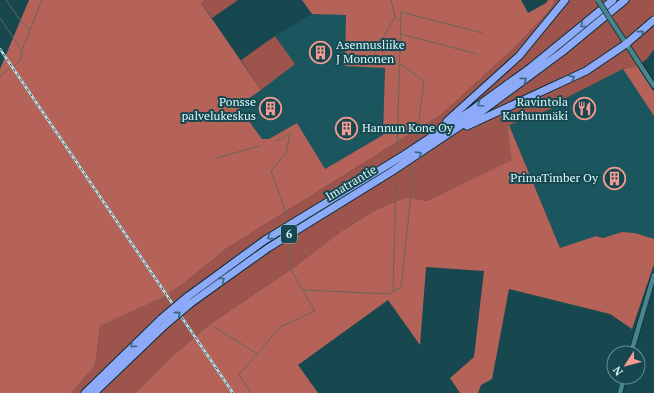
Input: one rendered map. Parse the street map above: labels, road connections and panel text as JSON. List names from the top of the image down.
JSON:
{
  "streets": {
    "highway": ["Imatrantie", "6"]
  },
  "places": {
    "building": [
      "Asennusliike J Mononen",
      "Ponsse palvelukeskus",
      "Hannun Kone Oy",
      "PrimaTimber Oy"
    ],
    "restaurant": ["Ravintola Karhunmäki"]
  },
  "north": "bottom left"
}
